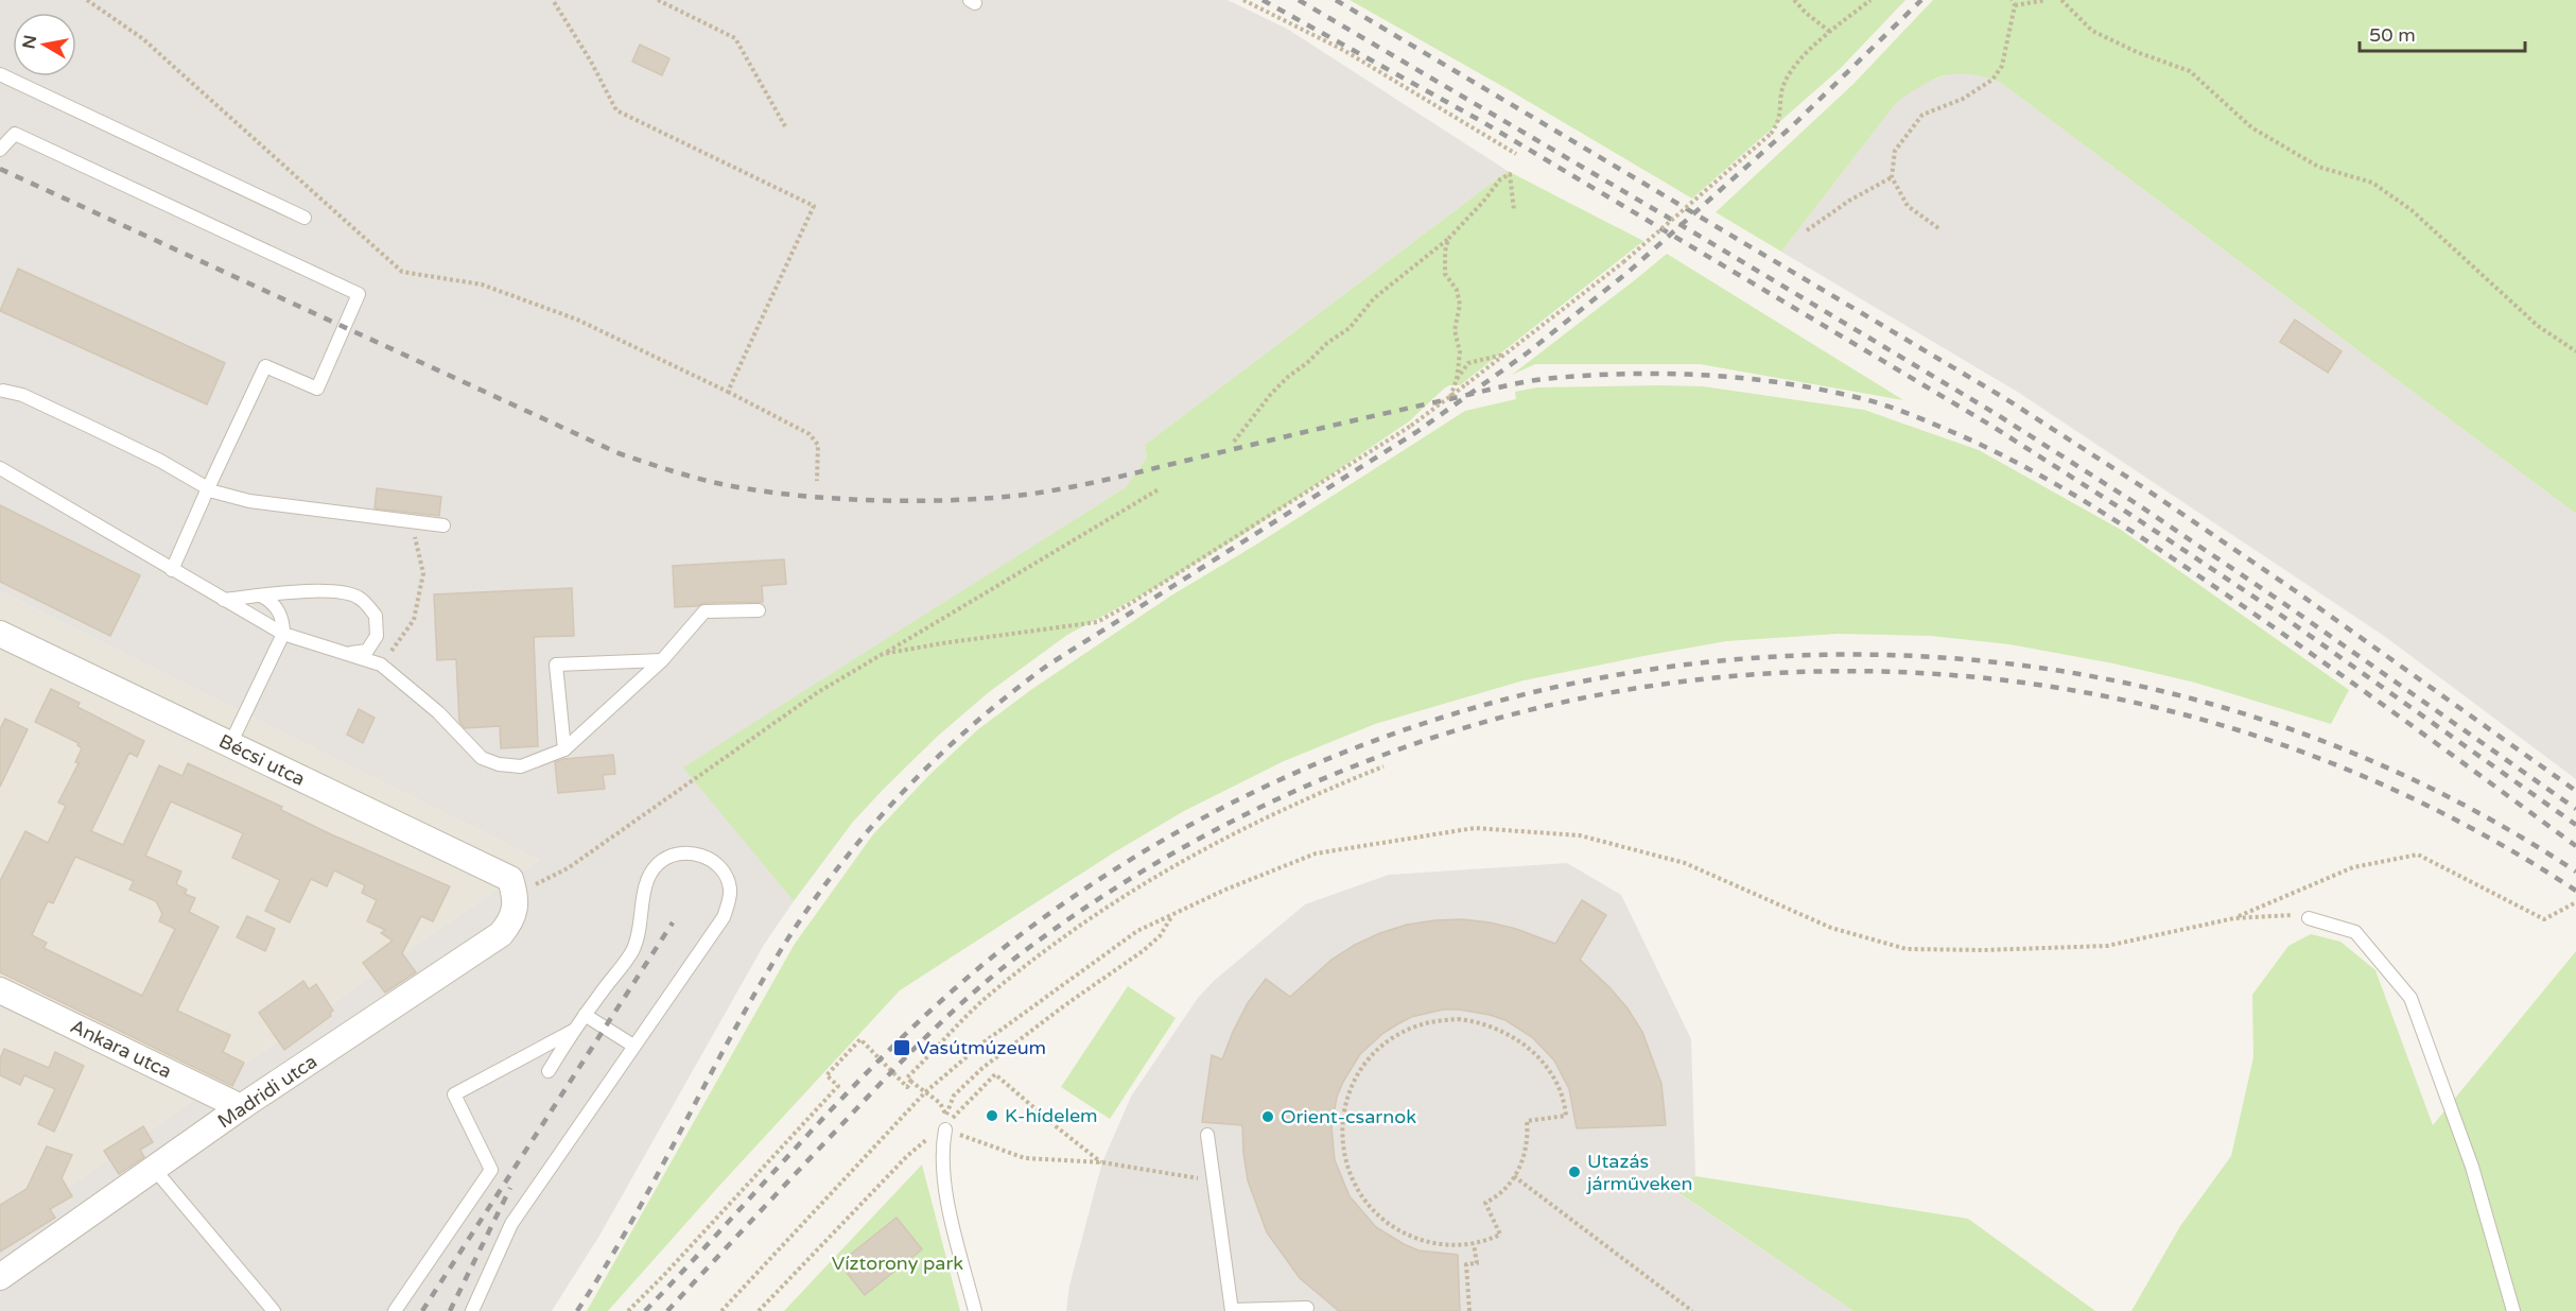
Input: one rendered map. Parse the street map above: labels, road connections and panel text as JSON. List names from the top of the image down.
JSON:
{
  "streets": {
    "street": ["Bécsi utca", "Ankara utca", "Madridi utca"]
  },
  "crossings": [
    ["Bécsi utca", "Madridi utca"],
    ["Ankara utca", "Madridi utca"]
  ],
  "parks": ["Víztorony park"],
  "places": {
    "transit": ["Vasútmúzeum"],
    "other": ["K-hídelem", "Orient-csarnok", "Utazás járműveken"]
  },
  "scale_bar": "50 m",
  "north": "left"
}
